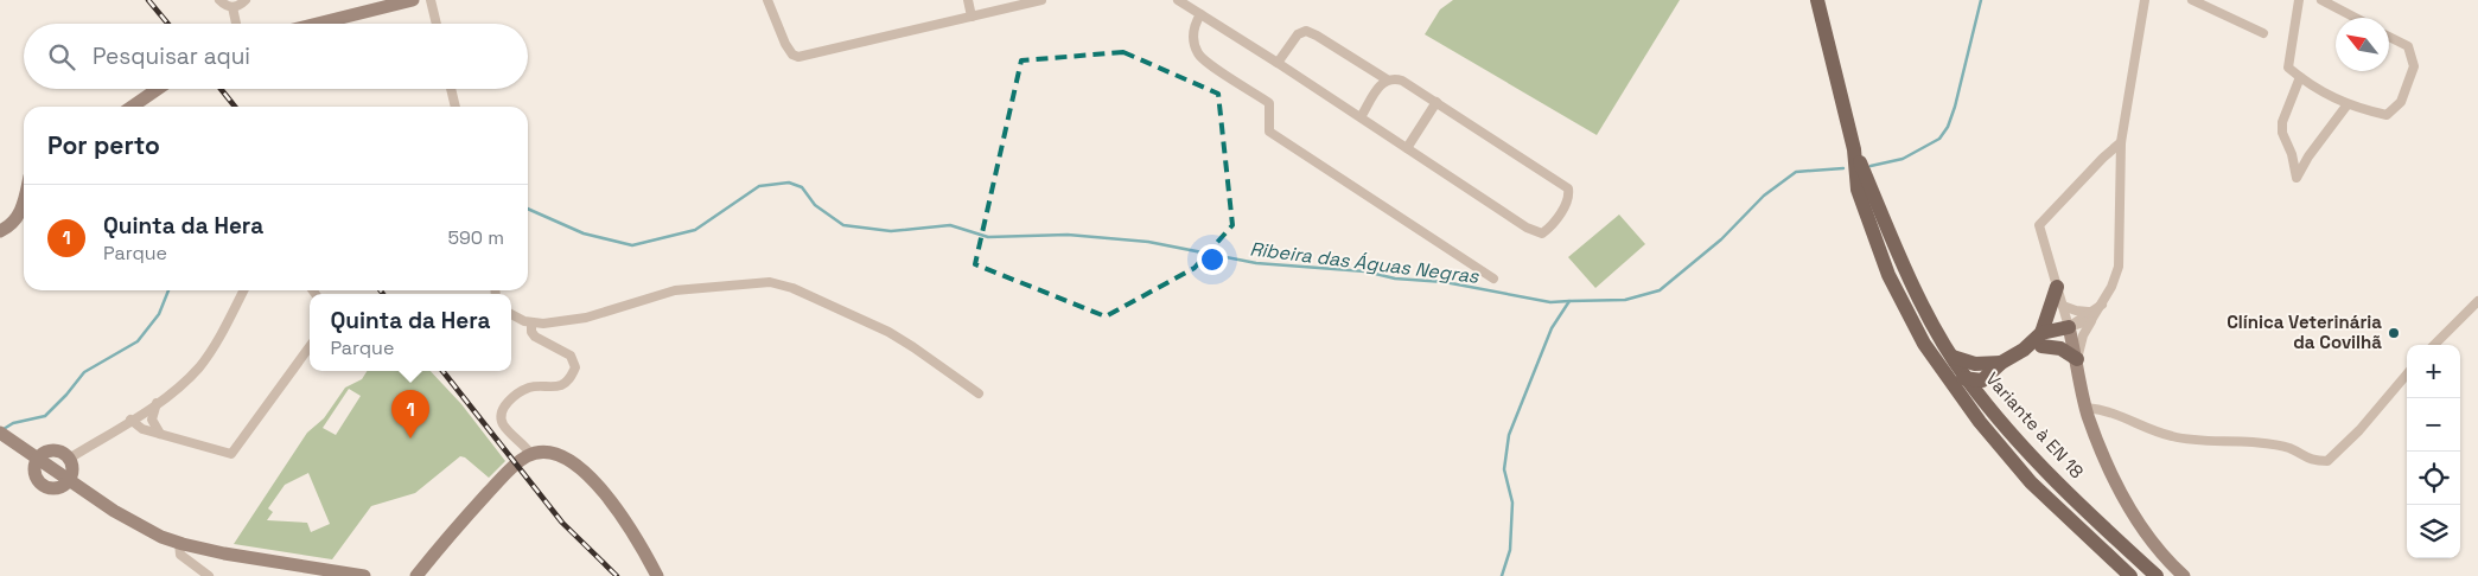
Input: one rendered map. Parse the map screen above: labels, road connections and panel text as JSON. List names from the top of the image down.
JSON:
{
  "streets": {
    "main road": ["Variante à EN 18"]
  },
  "water": ["Ribeira das Águas Negras"],
  "places": ["Clínica Veterinária da Covilhã"],
  "north": "top left",
  "page": {
    "search": "Pesquisar aqui",
    "heading": "Por perto",
    "list": [
      {
        "mark": "1",
        "name": "Quinta da Hera",
        "note": "Parque",
        "value": "590 m"
      }
    ],
    "popup": ["Quinta da Hera", "Parque"],
    "map_buttons": ["+", "−"],
    "pins": "1"
  }
}
